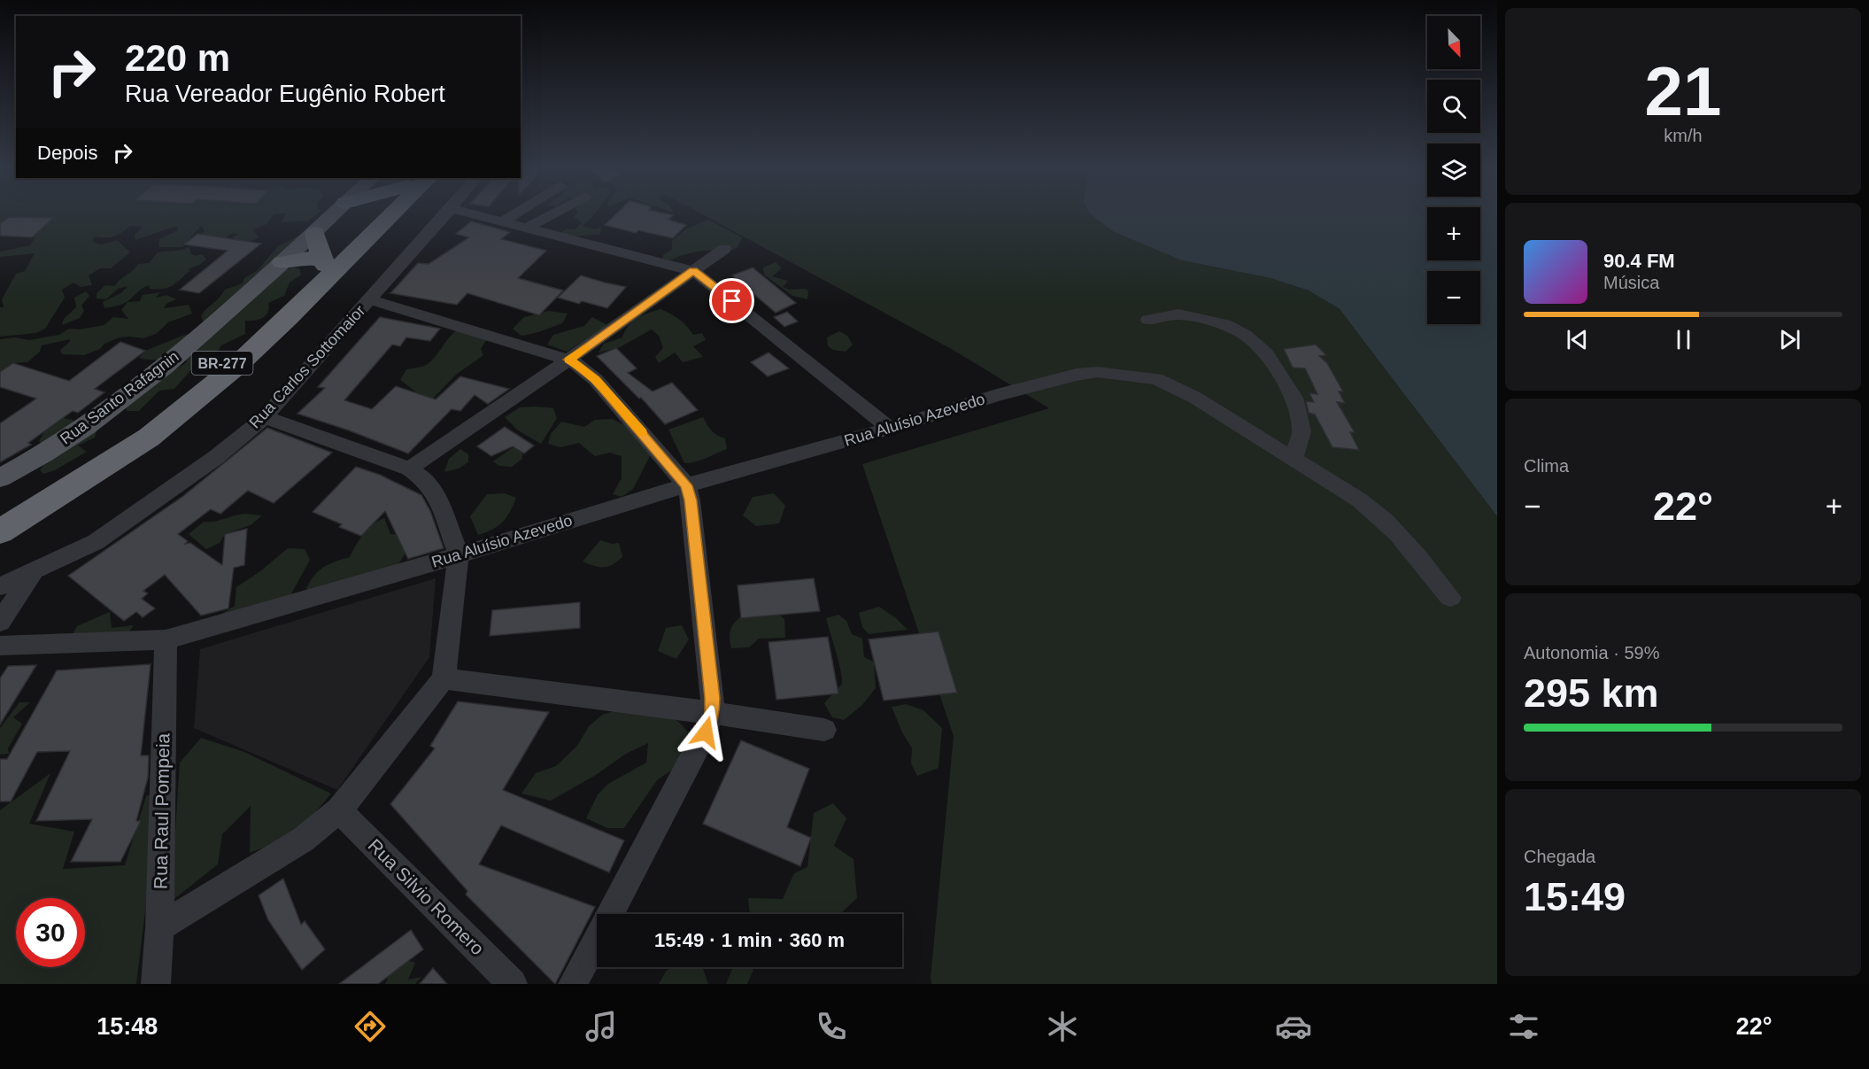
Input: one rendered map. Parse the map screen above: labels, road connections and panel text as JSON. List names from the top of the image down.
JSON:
{
  "streets": {
    "highway": ["BR-277"],
    "main road": ["Rua Santo Rafagnin"],
    "street": [
      "Rua Carlos Sottomaior",
      "Rua Aluísio Azevedo",
      "Rua Raul Pompeia",
      "Rua Silvio Romero"
    ]
  },
  "crossings": [
    ["Rua Aluísio Azevedo", "Rua Raul Pompeia"]
  ],
  "north": "bottom right",
  "page": {
    "tile": [
      ["21", "km/h"],
      "Clima",
      ["Autonomia · 59%", "295 km"],
      ["Chegada", "15:49"]
    ],
    "map_buttons": ["+", "−"],
    "turn": ["220 m", "Rua Vereador Eugênio Robert"],
    "then": "Depois",
    "song": ["90.4 FM", "Música"],
    "heat": ["−", "22°", "+"],
    "limit": "30",
    "trip": "15:49 · 1 min · 360 m",
    "tabs": ["15:48", "22°"]
  }
}
